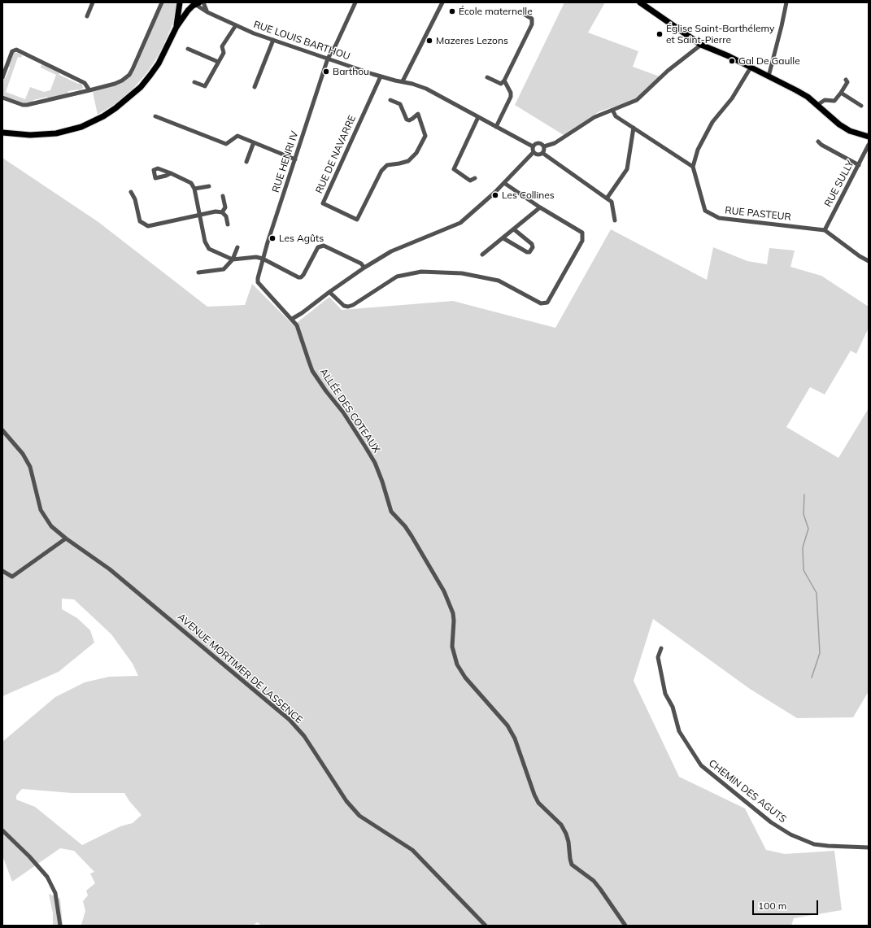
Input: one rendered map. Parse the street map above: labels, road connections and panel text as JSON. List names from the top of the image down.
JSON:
{
  "streets": {
    "street": [
      "RUE LOUIS BARTHOU",
      "RUE DE NAVARRE",
      "RUE HENRI IV",
      "RUE SULLY",
      "RUE PASTEUR",
      "ALLÉE DES COTEAUX",
      "AVENUE MORTIMER DE LASSENCE",
      "CHEMIN DES AGUTS"
    ]
  },
  "crossings": [
    ["RUE LOUIS BARTHOU", "RUE DE NAVARRE"],
    ["RUE LOUIS BARTHOU", "RUE HENRI IV"],
    ["RUE HENRI IV", "ALLÉE DES COTEAUX"],
    ["RUE SULLY", "RUE PASTEUR"]
  ],
  "places": [
    "École maternelle",
    "Église Saint-Barthélemy et Saint-Pierre",
    "Mazeres Lezons",
    "Gal De Gaulle",
    "Barthou",
    "Les Collines",
    "Les Agûts"
  ],
  "scale_bar": "100 m"
}
